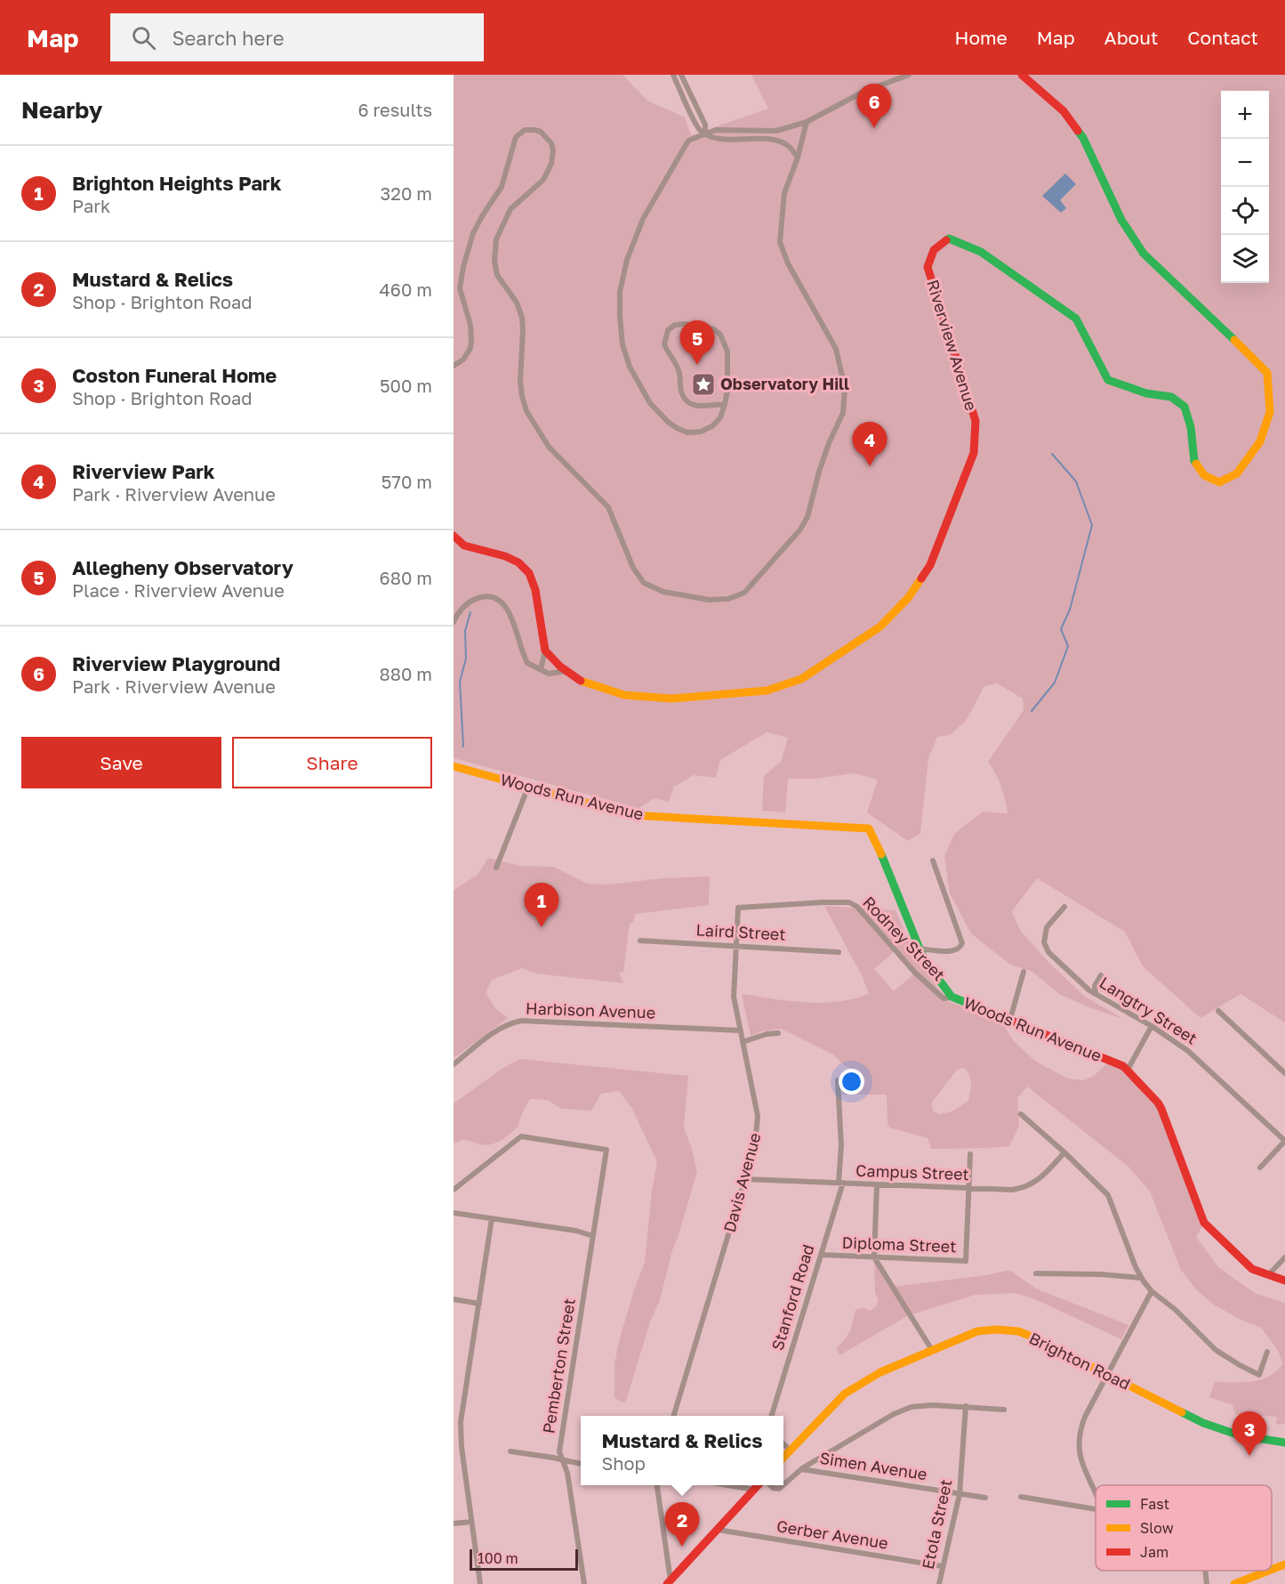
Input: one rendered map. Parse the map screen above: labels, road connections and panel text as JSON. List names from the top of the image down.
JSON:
{
  "streets": {
    "street": [
      "Riverview Avenue",
      "Woods Run Avenue",
      "Laird Street",
      "Rodney Street",
      "Harbison Avenue",
      "Langtry Street",
      "Campus Street",
      "Davis Avenue",
      "Diploma Street",
      "Stanford Road",
      "Brighton Road",
      "Pemberton Street",
      "Simen Avenue",
      "Etola Street",
      "Gerber Avenue"
    ]
  },
  "crossings": [
    ["Woods Run Avenue", "Rodney Street"],
    ["Laird Street", "Davis Avenue"],
    ["Rodney Street", "Davis Avenue"],
    ["Harbison Avenue", "Davis Avenue"],
    ["Campus Street", "Davis Avenue"],
    ["Campus Street", "Diploma Street"],
    ["Campus Street", "Stanford Road"],
    ["Diploma Street", "Stanford Road"],
    ["Simen Avenue", "Etola Street"],
    ["Etola Street", "Gerber Avenue"]
  ],
  "places": {
    "place": ["Observatory Hill"]
  },
  "legend": ["Fast", "Slow", "Jam"],
  "scale_bar": "100 m",
  "page": {
    "header": "Map",
    "search": "Search here",
    "nav": [
      "Home",
      "Map",
      "About",
      "Contact"
    ],
    "heading": ["Nearby", "6 results"],
    "pins": [
      "6",
      "5",
      "4",
      "1",
      "3",
      "2"
    ],
    "map_buttons": ["+", "−"],
    "list": [
      {
        "mark": "1",
        "name": "Brighton Heights Park",
        "note": "Park",
        "value": "320 m"
      },
      {
        "mark": "2",
        "name": "Mustard & Relics",
        "note": "Shop · Brighton Road",
        "value": "460 m"
      },
      {
        "mark": "3",
        "name": "Coston Funeral Home",
        "note": "Shop · Brighton Road",
        "value": "500 m"
      },
      {
        "mark": "4",
        "name": "Riverview Park",
        "note": "Park · Riverview Avenue",
        "value": "570 m"
      },
      {
        "mark": "5",
        "name": "Allegheny Observatory",
        "note": "Place · Riverview Avenue",
        "value": "680 m"
      },
      {
        "mark": "6",
        "name": "Riverview Playground",
        "note": "Park · Riverview Avenue",
        "value": "880 m"
      }
    ],
    "buttons": ["Save", "Share"],
    "popup": ["Mustard & Relics", "Shop"],
    "scale": "100 m"
  }
}
